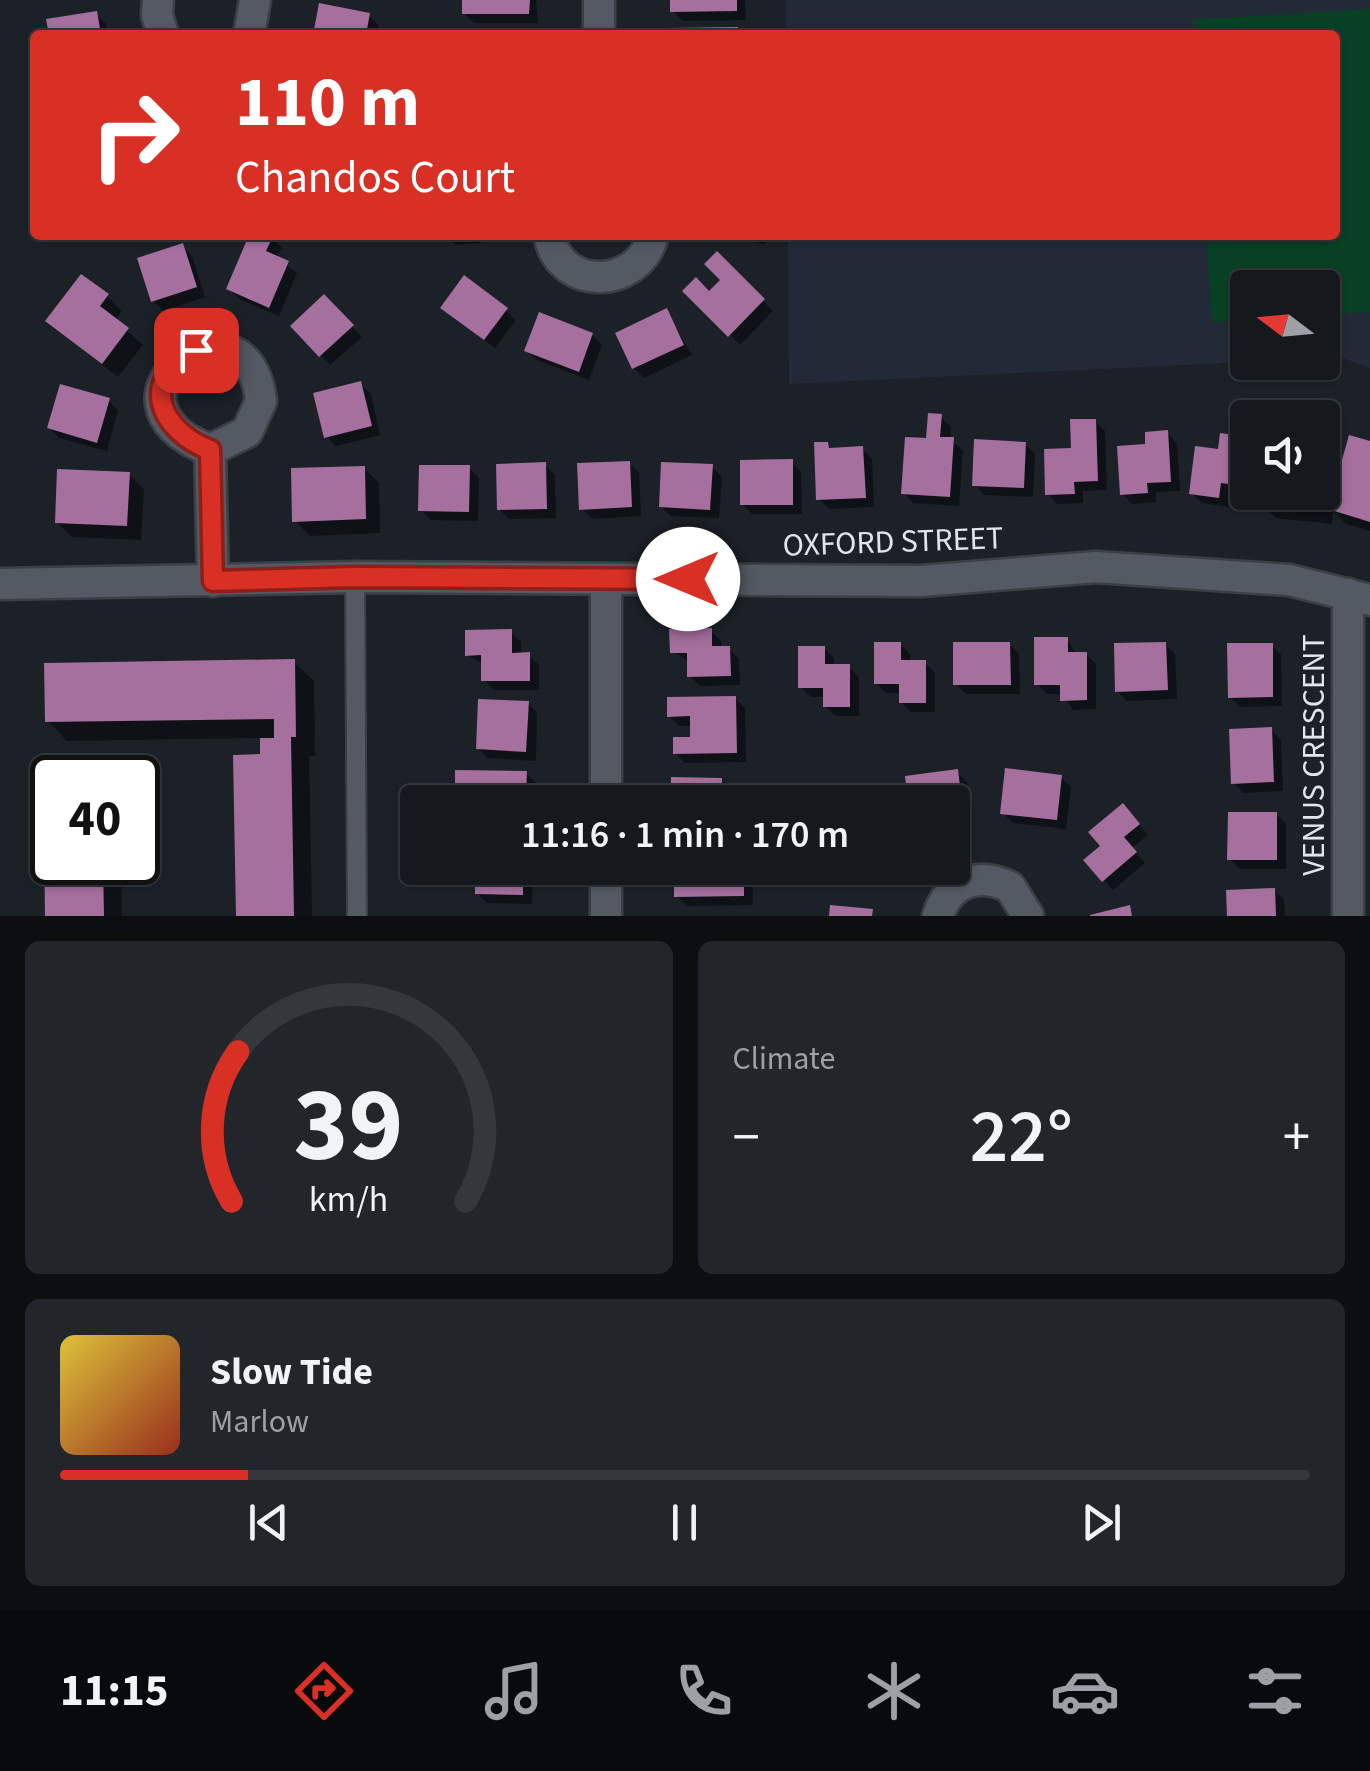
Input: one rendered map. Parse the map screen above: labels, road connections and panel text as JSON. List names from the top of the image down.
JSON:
{
  "streets": {
    "street": ["OXFORD STREET", "VENUS CRESCENT"]
  },
  "crossings": [
    ["OXFORD STREET", "VENUS CRESCENT"]
  ],
  "north": "left",
  "page": {
    "turn": ["110 m", "Chandos Court"],
    "limit": "40",
    "trip": "11:16 · 1 min · 170 m",
    "tile": "Climate",
    "heat": ["−", "22°", "+"],
    "song": ["Slow Tide", "Marlow"],
    "tabs": "11:15",
    "gauge": ["39", "km/h"]
  }
}
